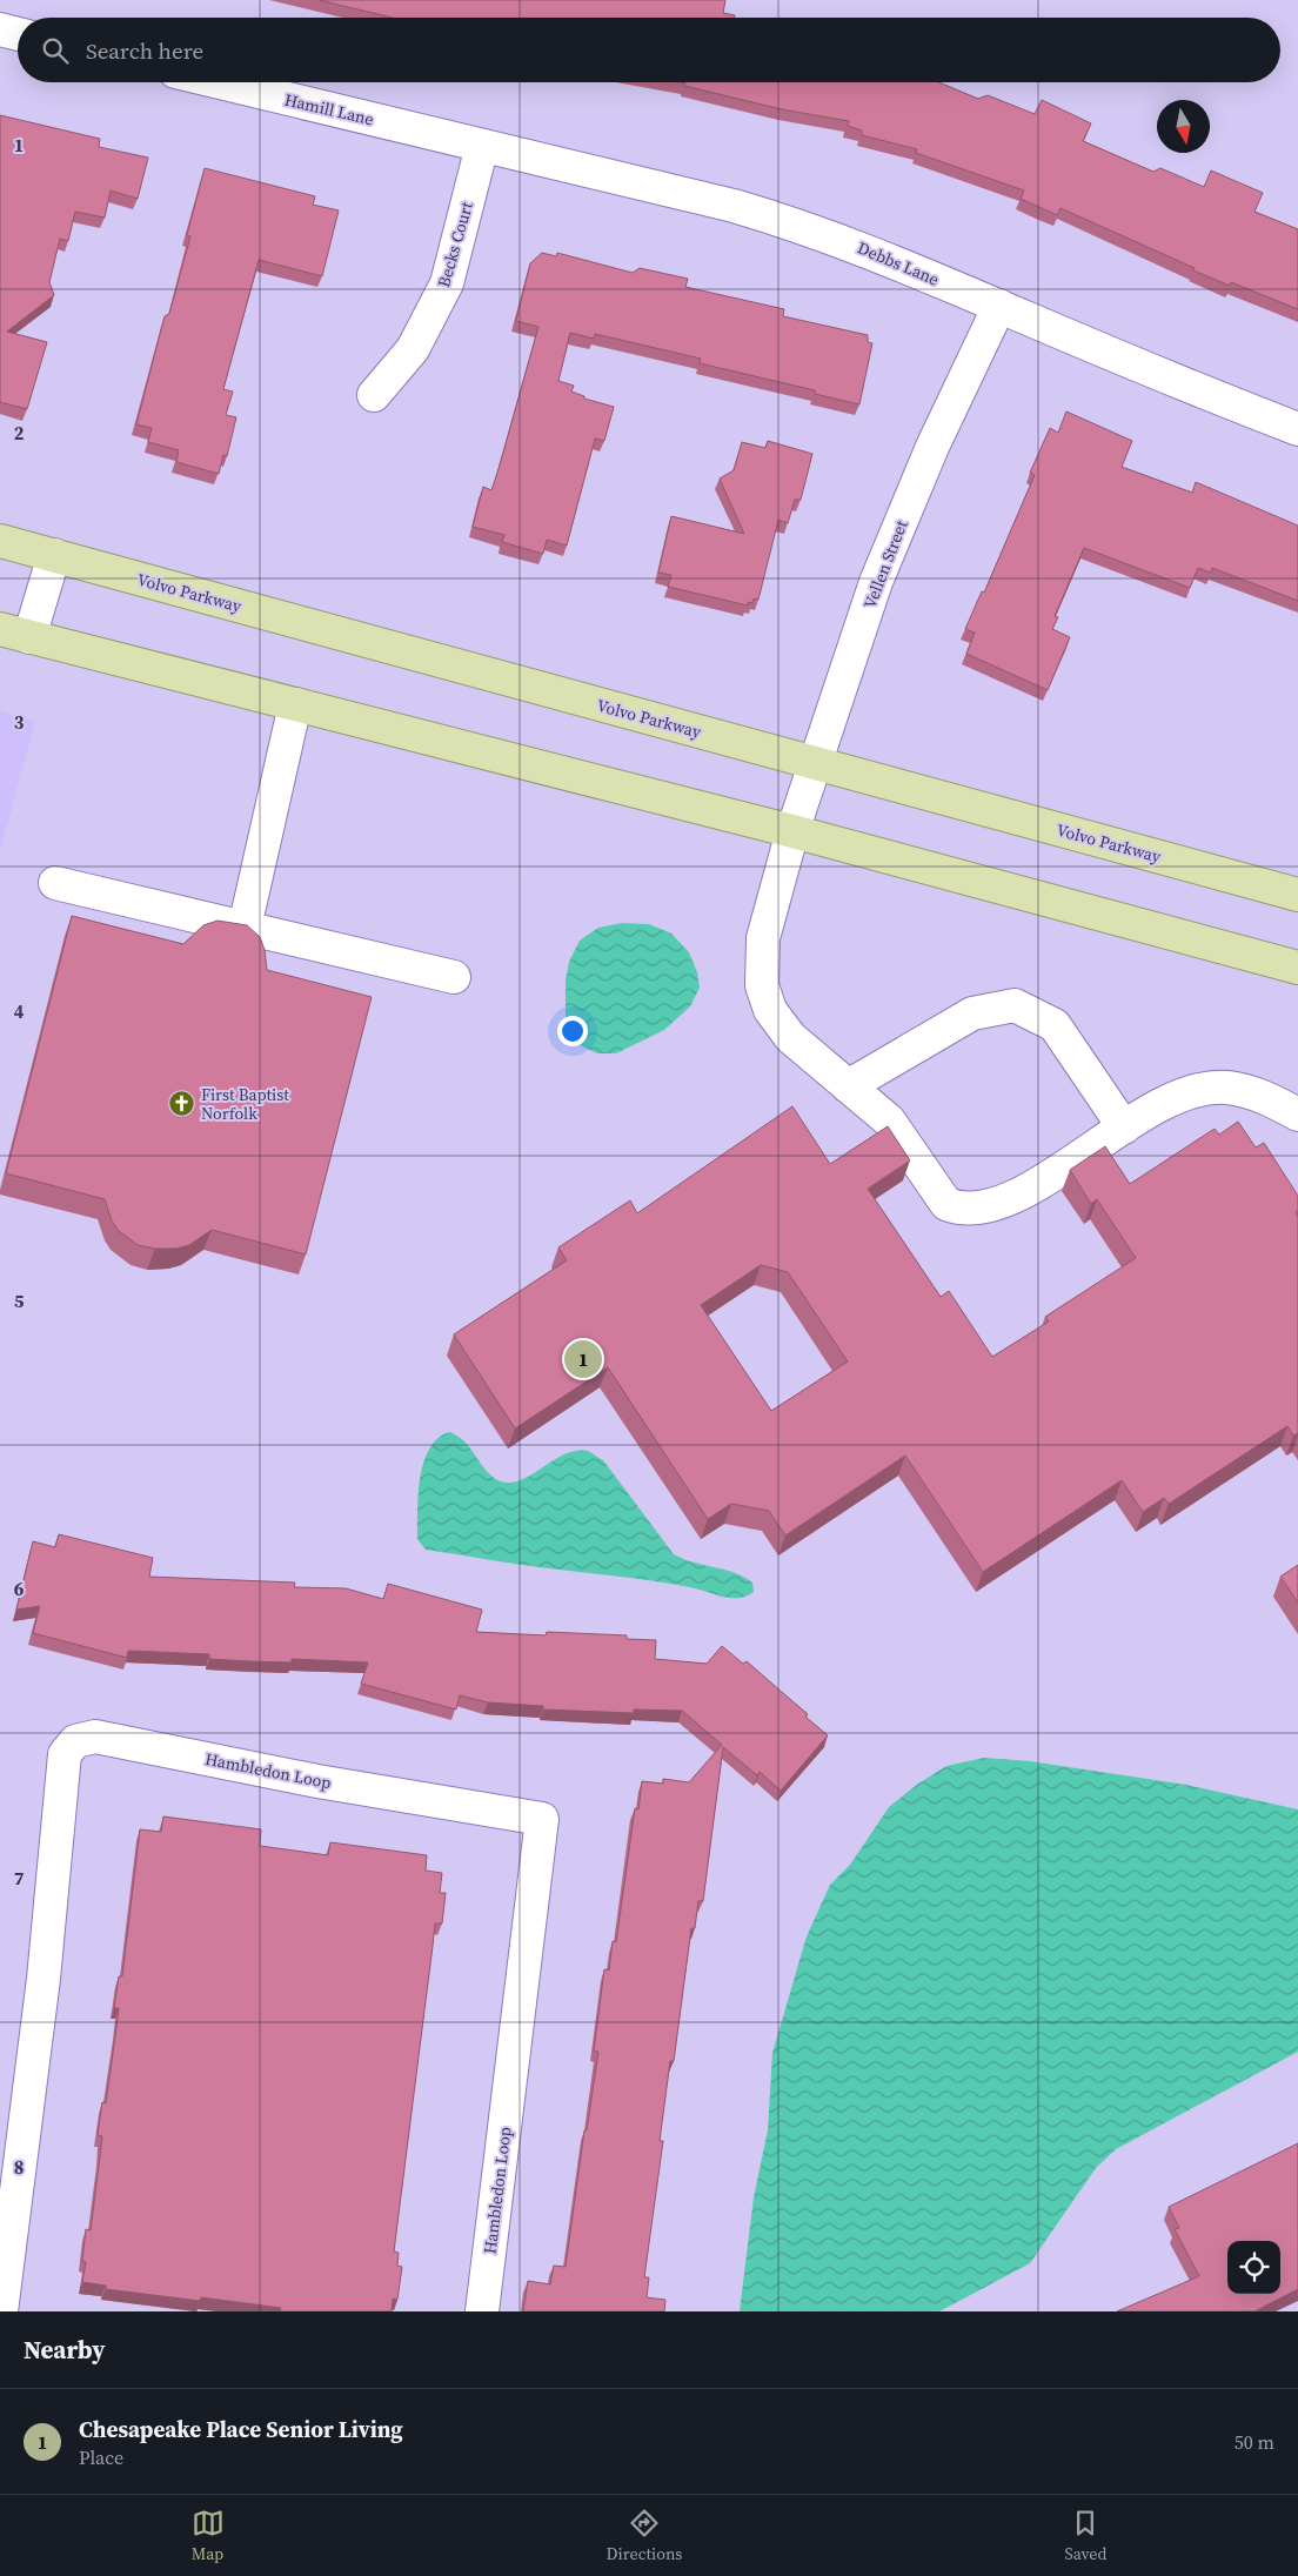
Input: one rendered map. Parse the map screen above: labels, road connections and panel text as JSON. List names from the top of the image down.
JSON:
{
  "streets": {
    "main road": ["Volvo Parkway"],
    "street": [
      "Hamill Lane",
      "Becks Court",
      "Debbs Lane",
      "Vellen Street",
      "Hambledon Loop"
    ]
  },
  "crossings": [
    ["Hamill Lane", "Becks Court"],
    ["Hamill Lane", "Debbs Lane"],
    ["Becks Court", "Debbs Lane"],
    ["Debbs Lane", "Vellen Street"],
    ["Vellen Street", "Volvo Parkway"]
  ],
  "places": {
    "church": ["First Baptist Norfolk"]
  },
  "north": "bottom",
  "page": {
    "search": "Search here",
    "pins": "1",
    "heading": "Nearby",
    "list": [
      {
        "mark": "1",
        "name": "Chesapeake Place Senior Living",
        "note": "Place",
        "value": "50 m"
      }
    ],
    "nav": ["Map", "Directions", "Saved"]
  },
  "grid": {
    "rows": [
      "1",
      "2",
      "3",
      "4",
      "5",
      "6",
      "7",
      "8"
    ]
  }
}
